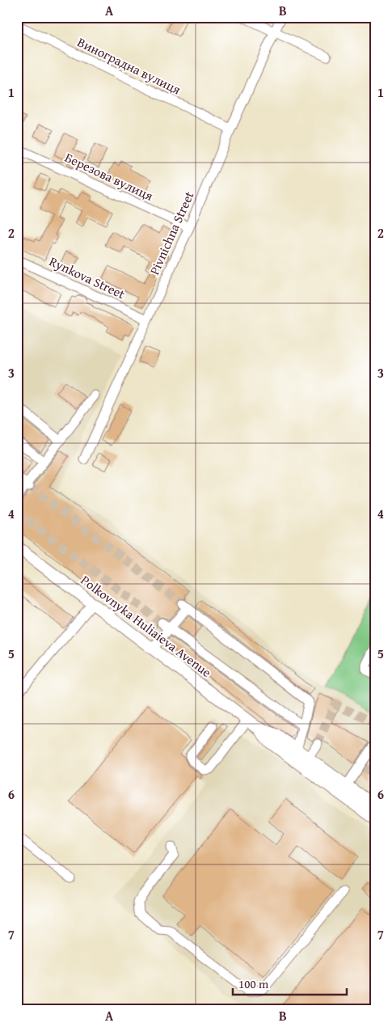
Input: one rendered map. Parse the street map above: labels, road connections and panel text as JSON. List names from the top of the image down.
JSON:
{
  "streets": {
    "main road": ["Polkovnyka Huliaieva Avenue"],
    "street": [
      "Виноградна вулиця",
      "Березова вулиця",
      "Pivnichna Street",
      "Rynkova Street"
    ]
  },
  "crossings": [
    ["Виноградна вулиця", "Pivnichna Street"],
    ["Березова вулиця", "Pivnichna Street"],
    ["Pivnichna Street", "Rynkova Street"]
  ],
  "scale_bar": "100 m",
  "grid": {
    "columns": ["A", "B"],
    "rows": [
      "1",
      "2",
      "3",
      "4",
      "5",
      "6",
      "7"
    ]
  }
}
